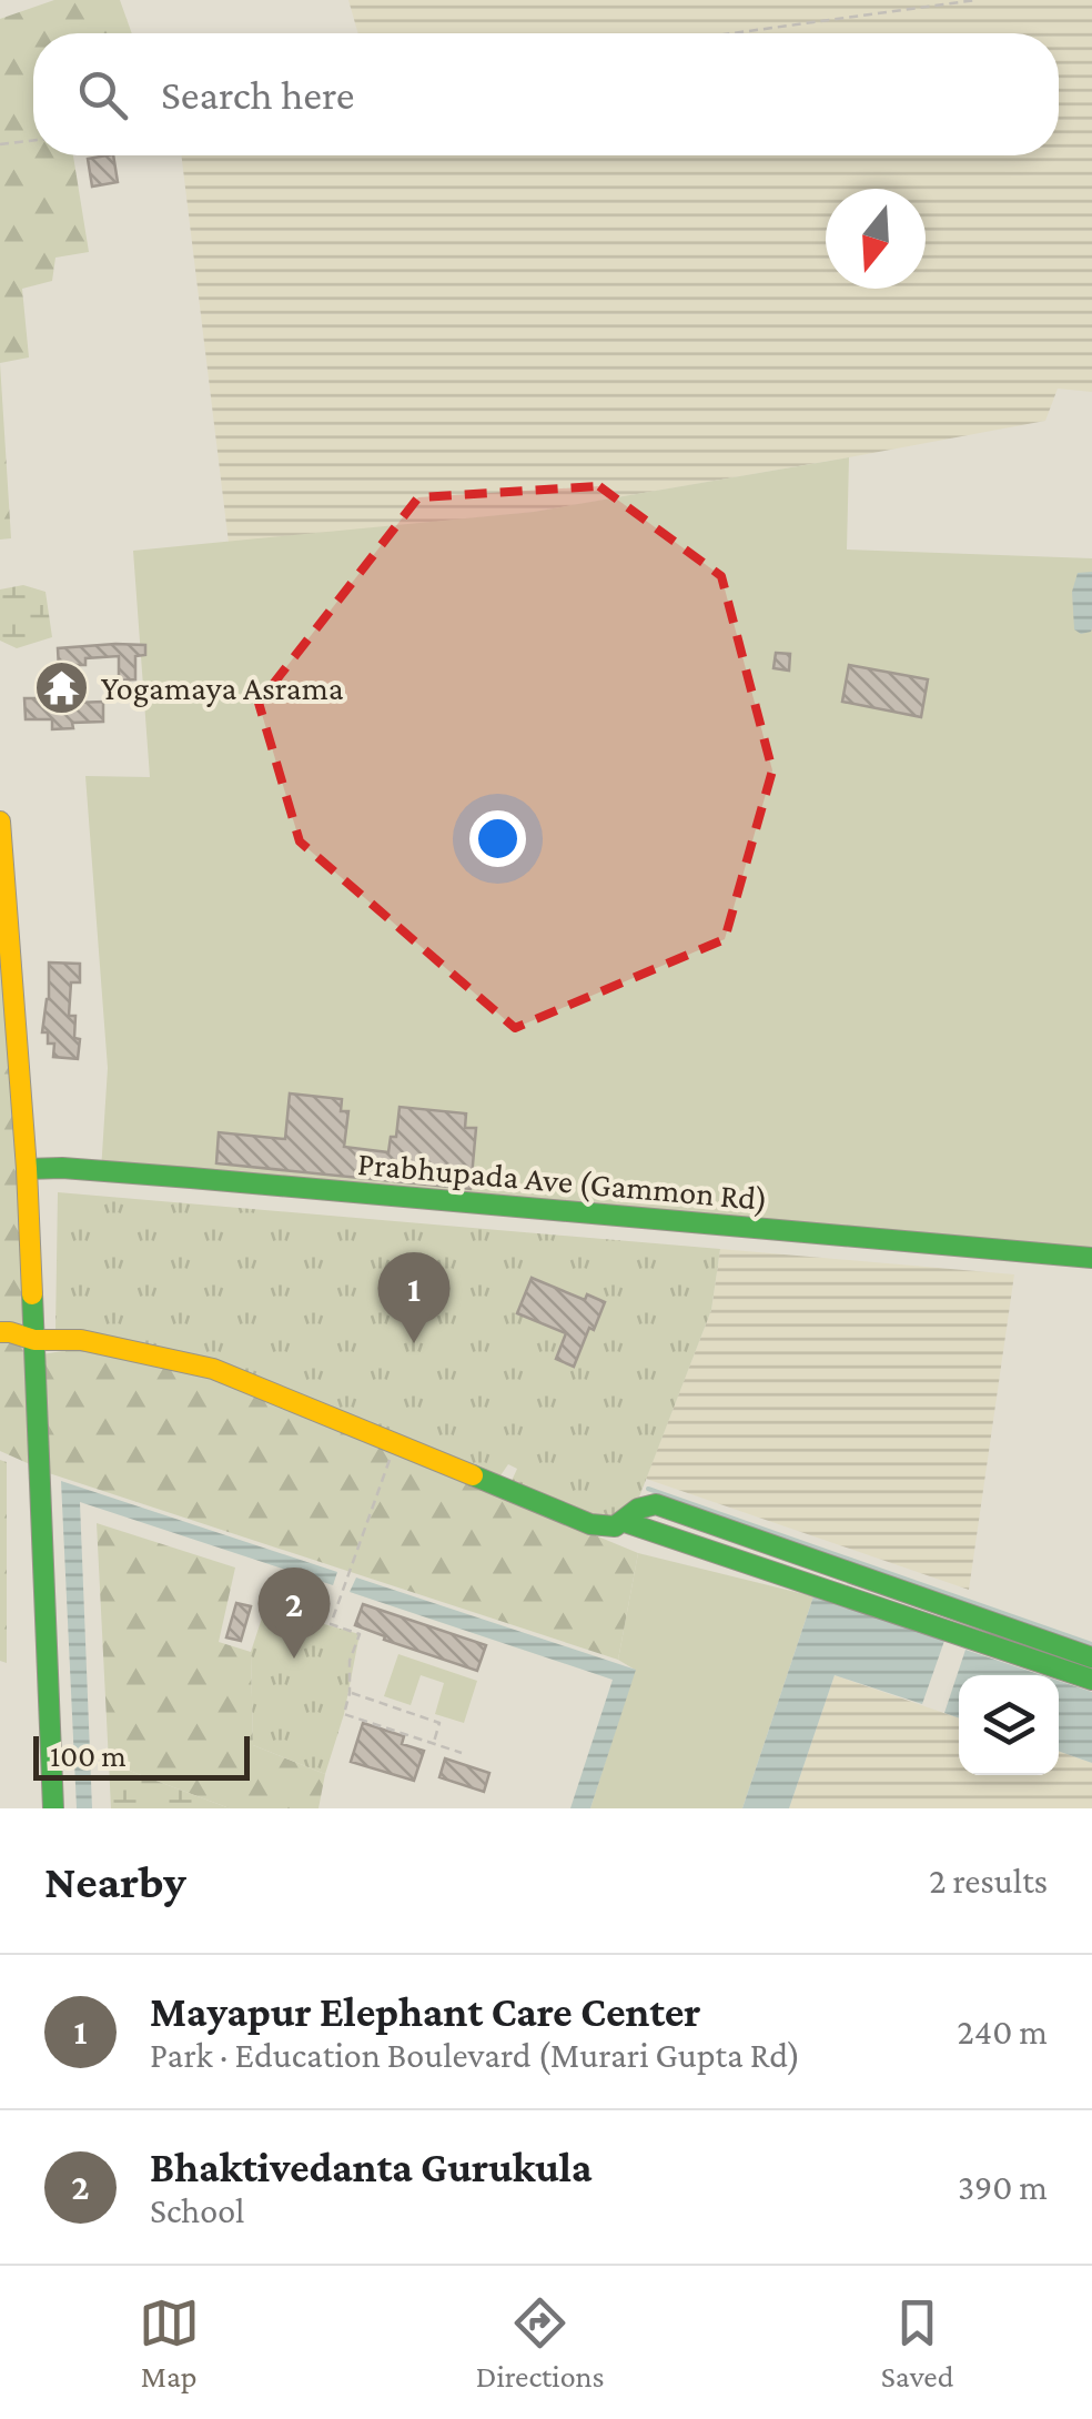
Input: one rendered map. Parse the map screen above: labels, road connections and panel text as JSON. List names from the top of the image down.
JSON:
{
  "streets": {
    "street": ["Prabhupada Ave (Gammon Rd)"]
  },
  "places": {
    "temple": ["Yogamaya Asrama"]
  },
  "scale_bar": "100 m",
  "north": "bottom",
  "page": {
    "search": "Search here",
    "pins": ["1", "2"],
    "scale": "100 m",
    "heading": ["Nearby", "2 results"],
    "list": [
      {
        "mark": "1",
        "name": "Mayapur Elephant Care Center",
        "note": "Park · Education Boulevard (Murari Gupta Rd)",
        "value": "240 m"
      },
      {
        "mark": "2",
        "name": "Bhaktivedanta Gurukula",
        "note": "School",
        "value": "390 m"
      }
    ],
    "nav": ["Map", "Directions", "Saved"]
  }
}
